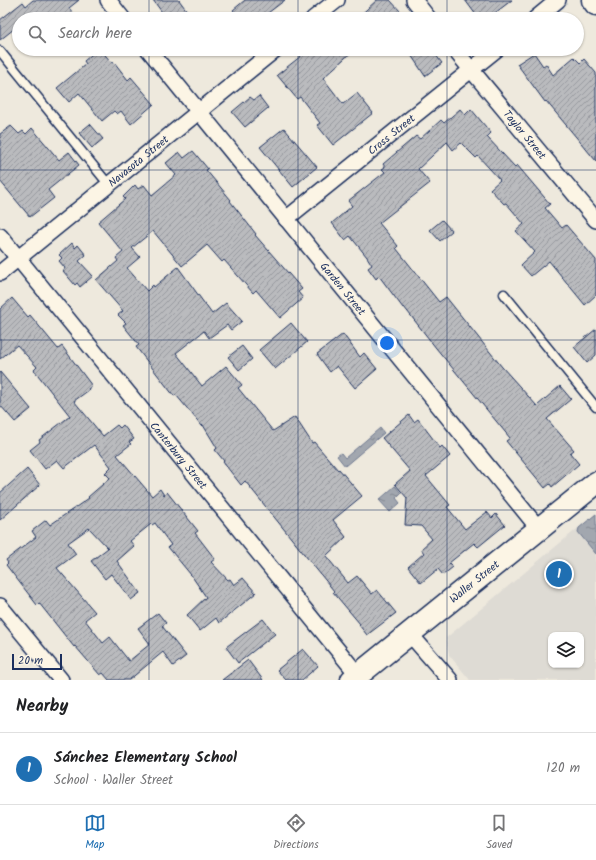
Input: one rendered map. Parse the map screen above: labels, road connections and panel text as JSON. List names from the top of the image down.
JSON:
{
  "streets": {
    "street": [
      "Cross Street",
      "Taylor Street",
      "Navasota Street",
      "Garden Street",
      "Canterbury Street",
      "Waller Street"
    ]
  },
  "crossings": [
    ["Cross Street", "Taylor Street"],
    ["Cross Street", "Garden Street"],
    ["Navasota Street", "Garden Street"],
    ["Navasota Street", "Canterbury Street"],
    ["Garden Street", "Waller Street"],
    ["Canterbury Street", "Waller Street"]
  ],
  "scale_bar": "20 m",
  "page": {
    "search": "Search here",
    "pins": "1",
    "scale": "20 m",
    "heading": "Nearby",
    "list": [
      {
        "mark": "1",
        "name": "Sánchez Elementary School",
        "note": "School · Waller Street",
        "value": "120 m"
      }
    ],
    "nav": ["Map", "Directions", "Saved"]
  }
}
